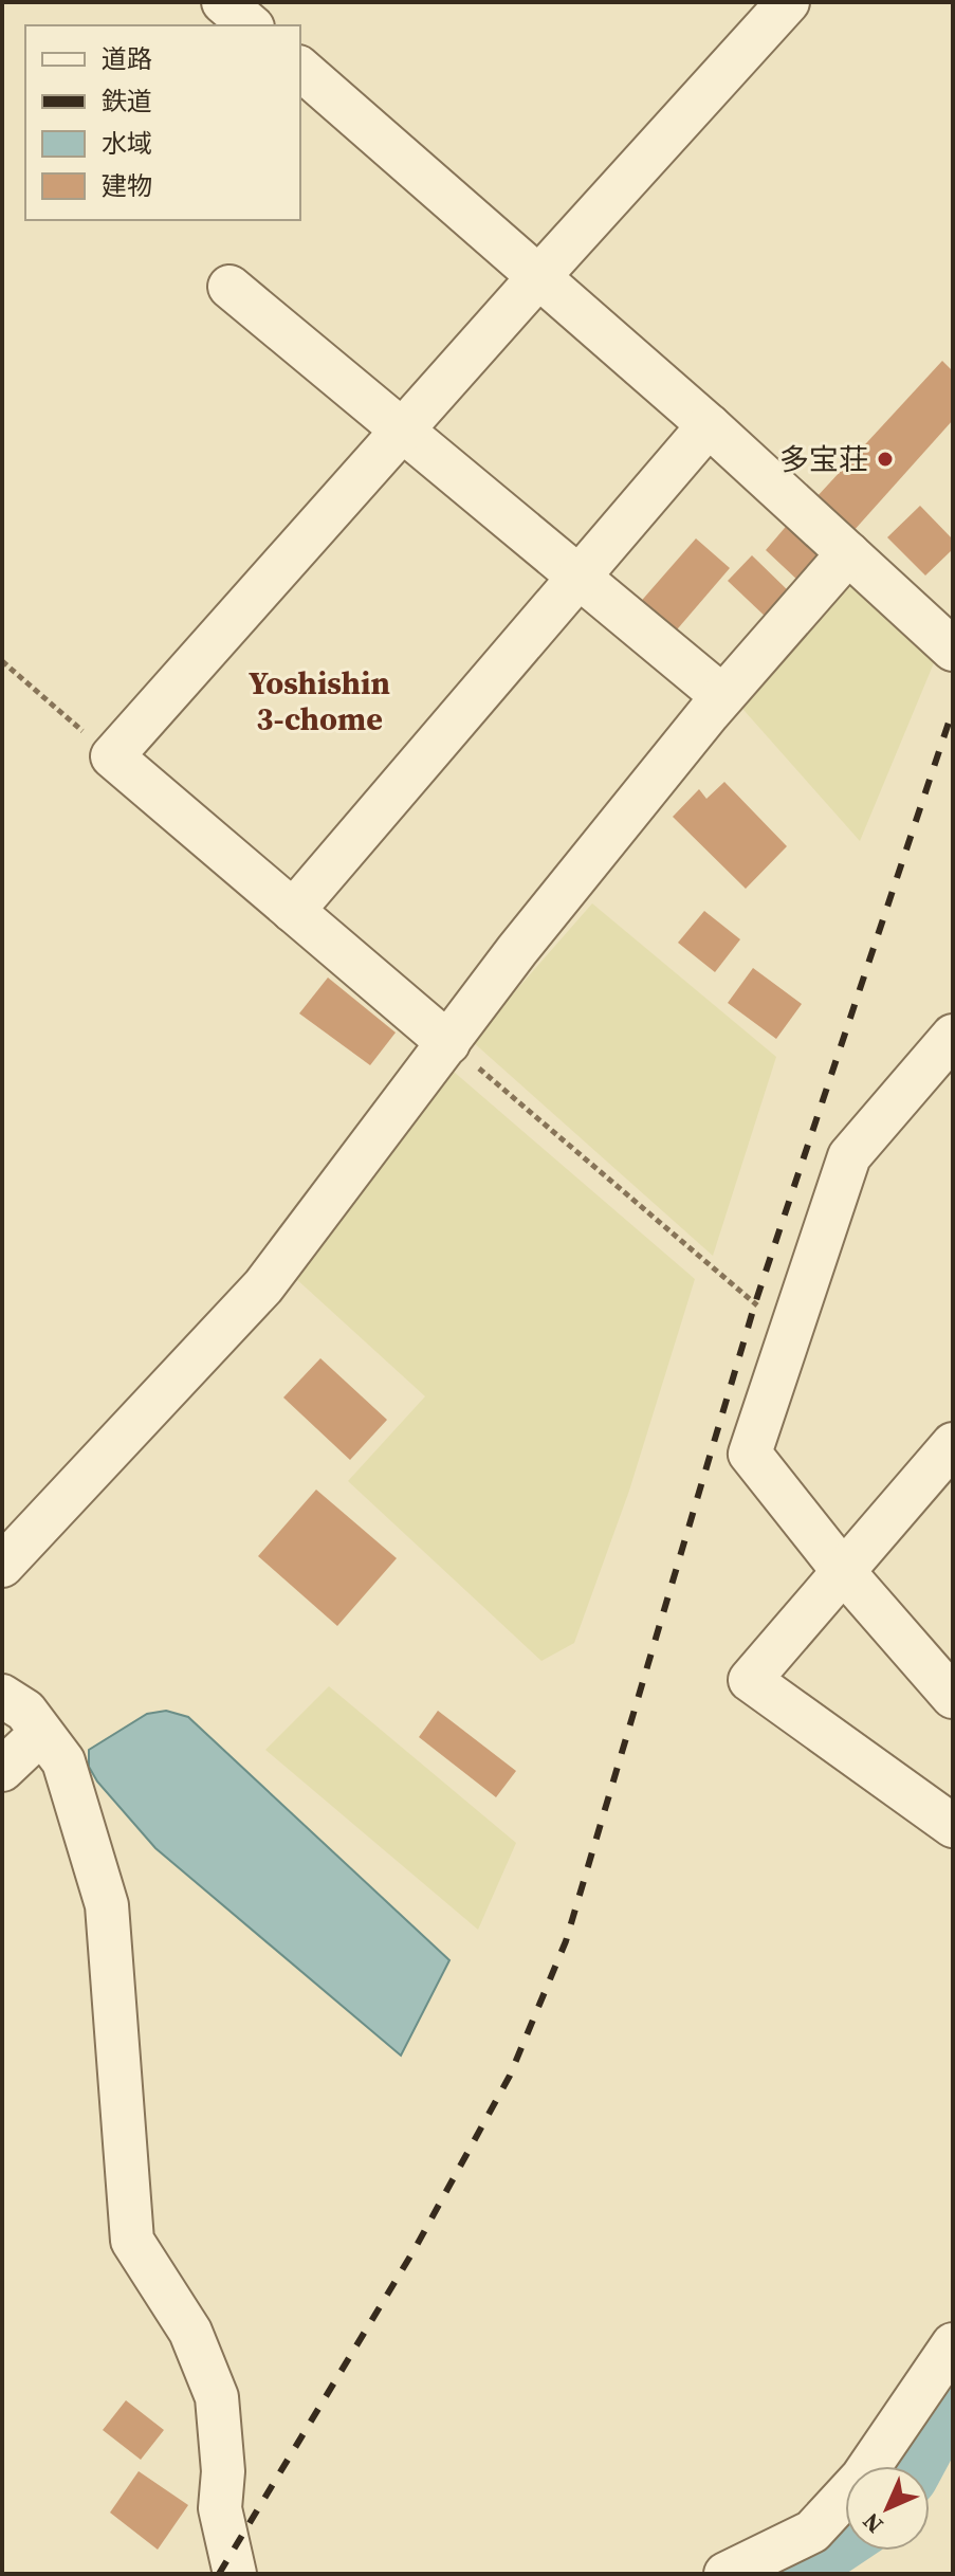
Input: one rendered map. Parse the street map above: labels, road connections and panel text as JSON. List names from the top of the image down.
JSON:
{
  "districts": ["Yoshishin 3-chome"],
  "places": ["多宝荘"],
  "legend": [
    "道路",
    "鉄道",
    "水域",
    "建物"
  ],
  "north": "bottom left"
}
